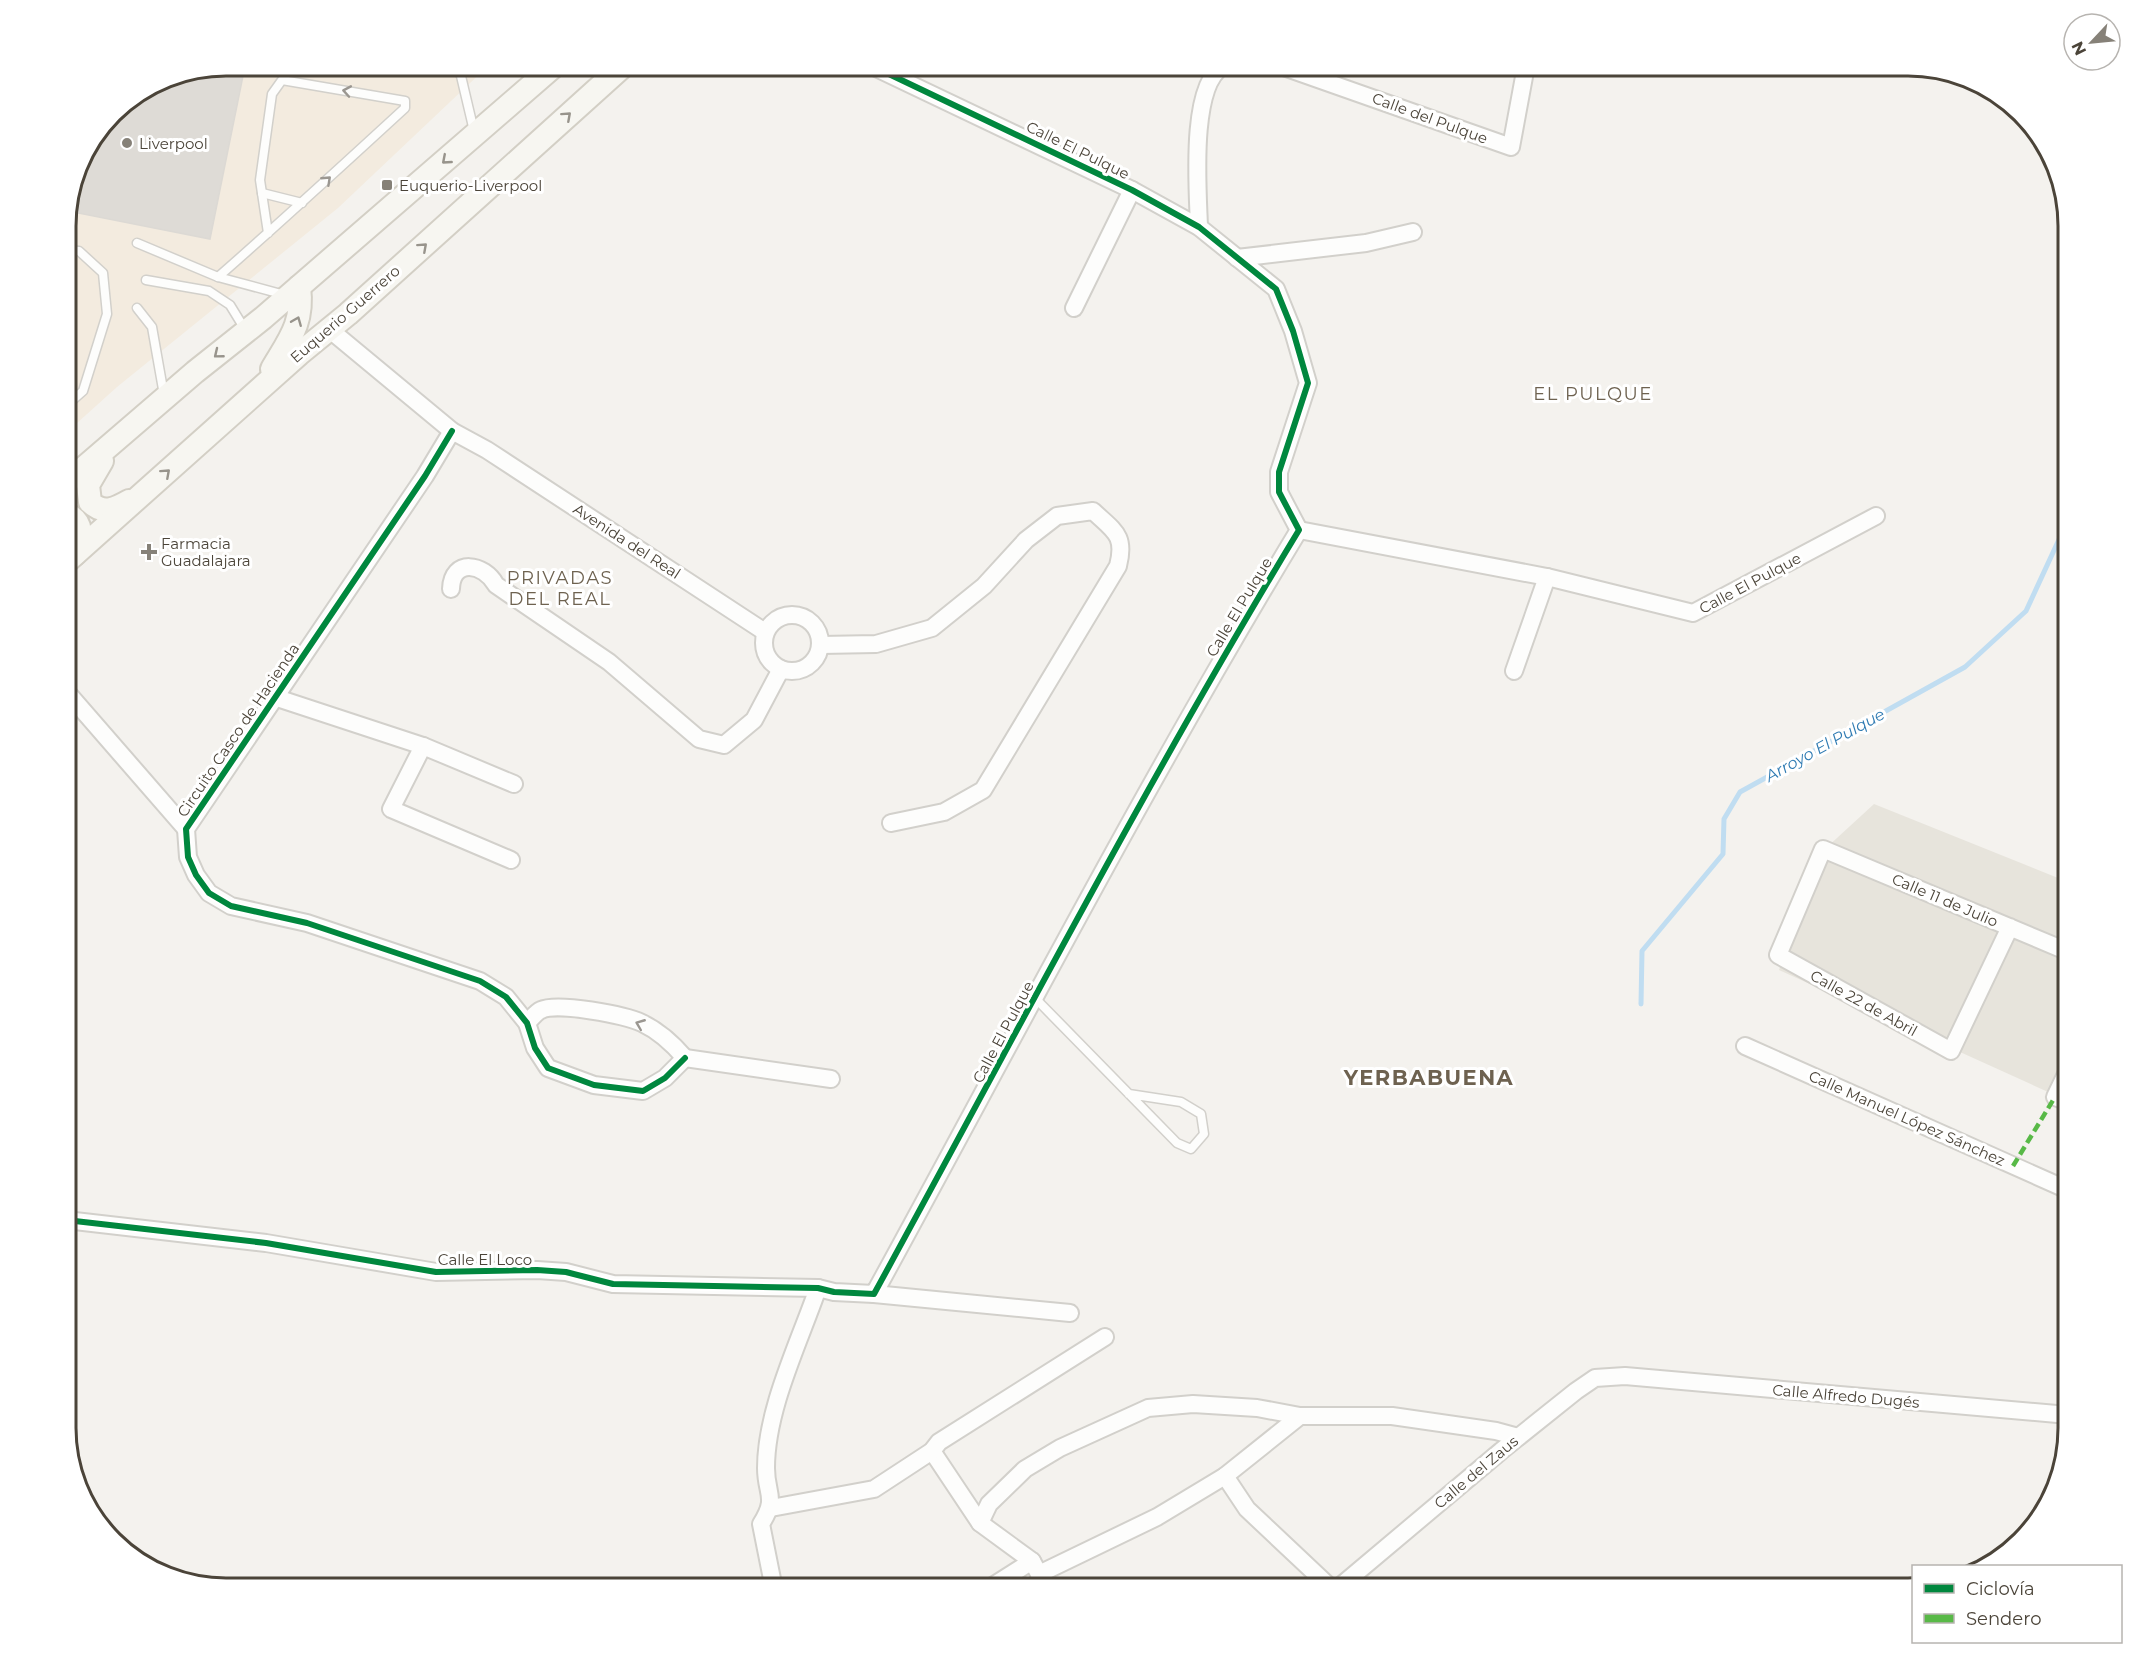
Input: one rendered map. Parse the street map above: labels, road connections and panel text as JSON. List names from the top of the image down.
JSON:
{
  "streets": {
    "main road": ["Euquerio Guerrero"],
    "street": [
      "Calle del Pulque",
      "Calle El Pulque",
      "Avenida del Real",
      "Circuito Casco de Hacienda",
      "Calle 11 de Julio",
      "Calle 22 de Abril",
      "Calle Manuel López Sánchez",
      "Calle El Loco",
      "Calle Alfredo Dugés",
      "Calle del Zaus"
    ]
  },
  "crossings": [
    ["Euquerio Guerrero", "Avenida del Real"],
    ["Avenida del Real", "Circuito Casco de Hacienda"],
    ["Calle 11 de Julio", "Calle 22 de Abril"],
    ["Calle Alfredo Dugés", "Calle del Zaus"]
  ],
  "districts": ["EL PULQUE", "PRIVADAS DEL REAL", "YERBABUENA"],
  "water": ["Arroyo El Pulque"],
  "places": {
    "other": ["Liverpool"],
    "transit": ["Euquerio-Liverpool"],
    "health": ["Farmacia Guadalajara"]
  },
  "legend": ["Ciclovía", "Sendero"],
  "north": "bottom left"
}
